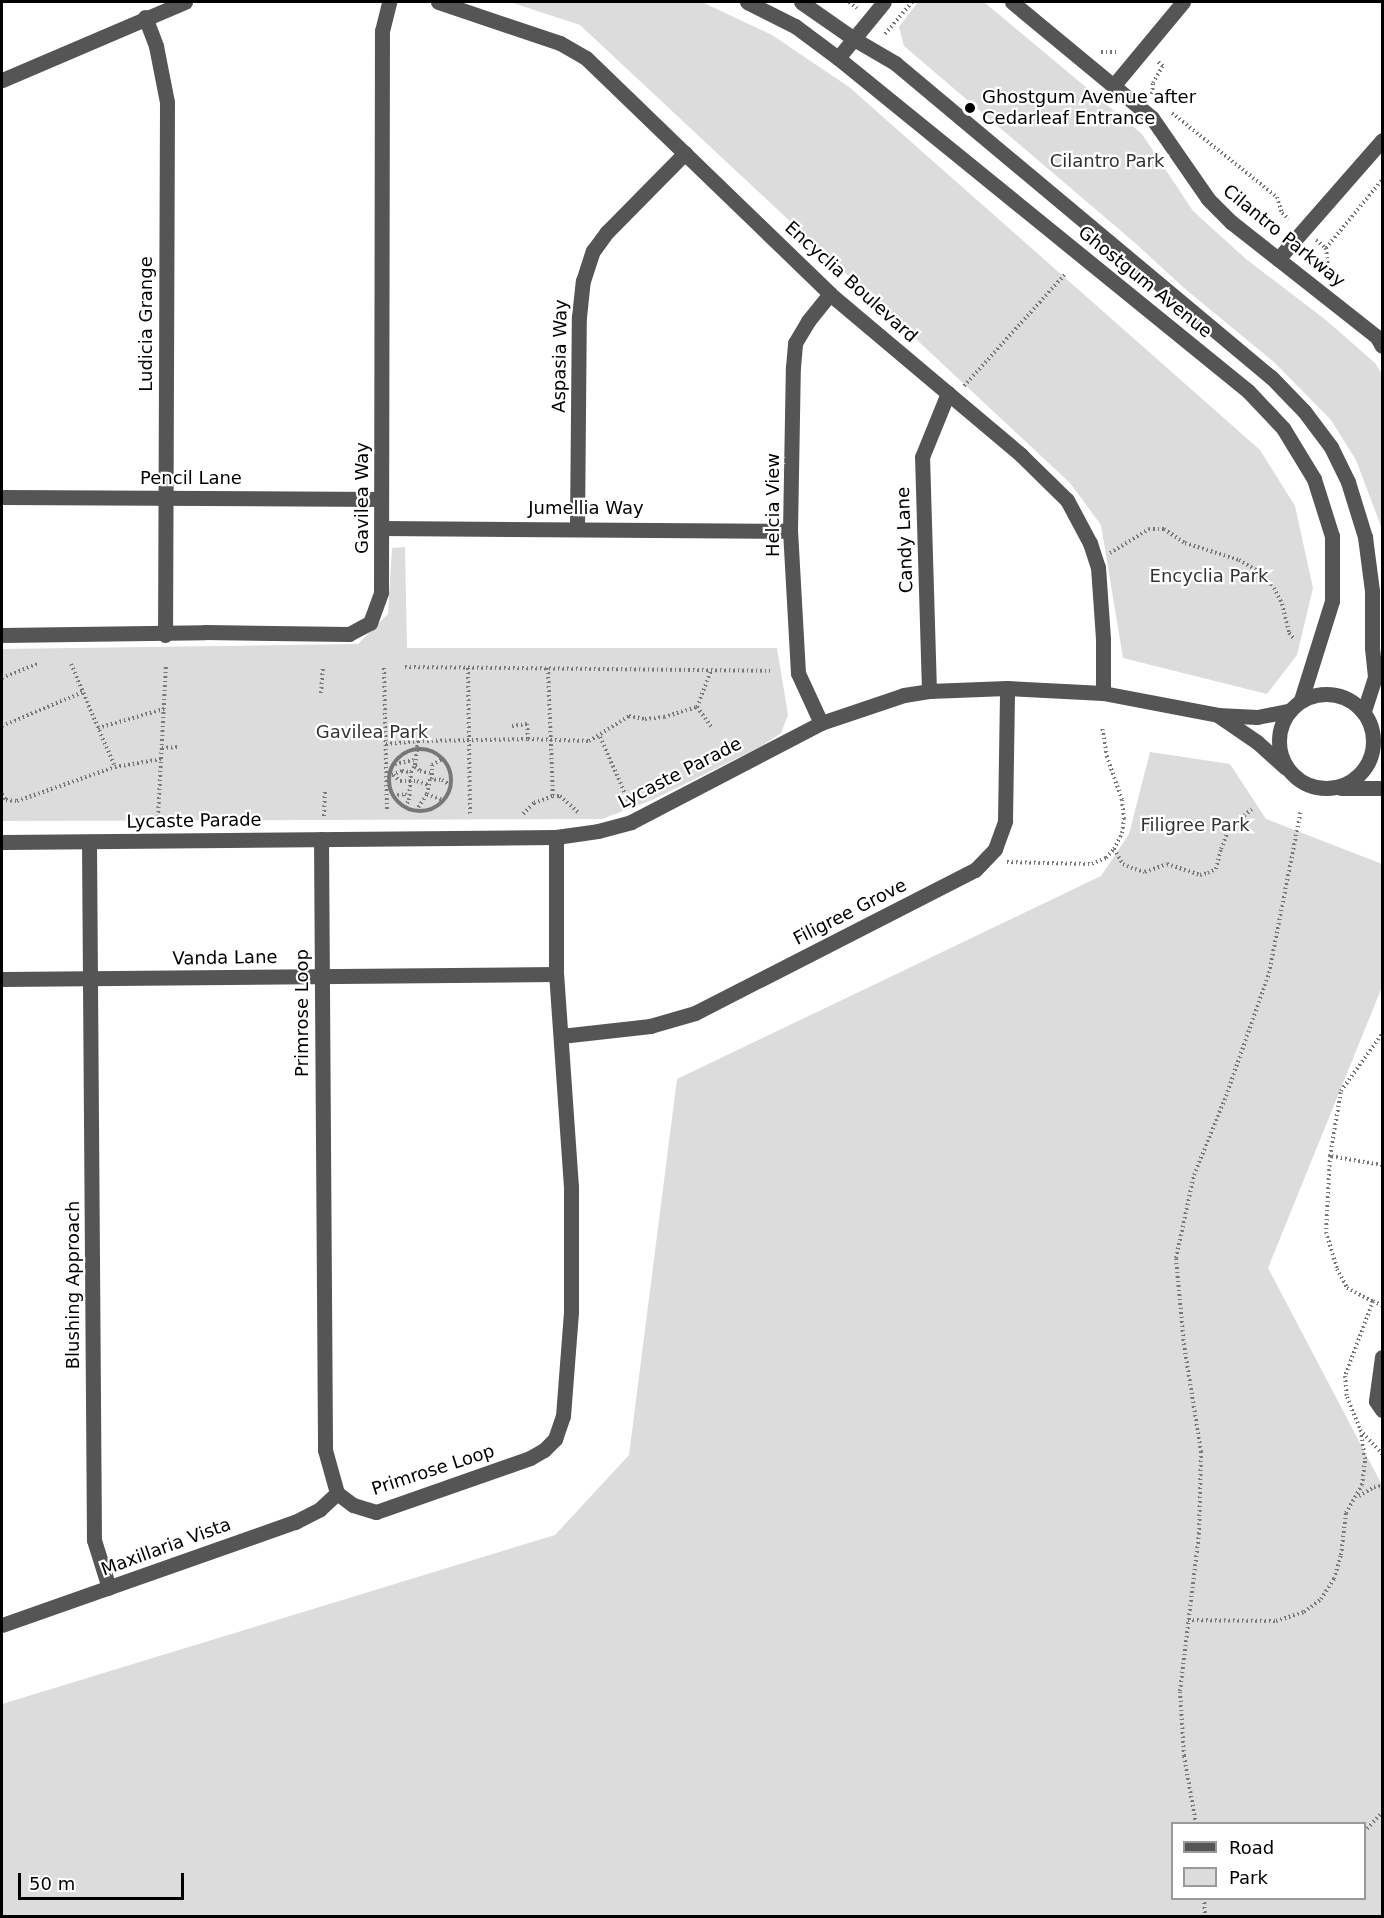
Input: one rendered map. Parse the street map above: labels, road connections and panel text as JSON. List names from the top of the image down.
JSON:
{
  "streets": {
    "street": [
      "Cilantro Parkway",
      "Encyclia Boulevard",
      "Ghostgum Avenue",
      "Ludicia Grange",
      "Aspasia Way",
      "Pencil Lane",
      "Gavilea Way",
      "Helcia View",
      "Jumellia Way",
      "Candy Lane",
      "Lycaste Parade",
      "Filigree Grove",
      "Vanda Lane",
      "Primrose Loop",
      "Blushing Approach",
      "Maxillaria Vista"
    ]
  },
  "crossings": [
    ["Encyclia Boulevard", "Aspasia Way"],
    ["Encyclia Boulevard", "Helcia View"],
    ["Encyclia Boulevard", "Candy Lane"],
    ["Encyclia Boulevard", "Lycaste Parade"],
    ["Ghostgum Avenue", "Lycaste Parade"],
    ["Ludicia Grange", "Pencil Lane"],
    ["Ludicia Grange", "Gavilea Way"],
    ["Aspasia Way", "Jumellia Way"],
    ["Pencil Lane", "Gavilea Way"],
    ["Gavilea Way", "Jumellia Way"],
    ["Helcia View", "Jumellia Way"],
    ["Helcia View", "Lycaste Parade"],
    ["Candy Lane", "Lycaste Parade"],
    ["Lycaste Parade", "Filigree Grove"],
    ["Lycaste Parade", "Primrose Loop"],
    ["Lycaste Parade", "Blushing Approach"],
    ["Filigree Grove", "Primrose Loop"],
    ["Vanda Lane", "Primrose Loop"],
    ["Vanda Lane", "Blushing Approach"],
    ["Primrose Loop", "Maxillaria Vista"],
    ["Blushing Approach", "Maxillaria Vista"]
  ],
  "parks": [
    "Cilantro Park",
    "Encyclia Park",
    "Gavilea Park",
    "Filigree Park"
  ],
  "places": ["Ghostgum Avenue after Cedarleaf Entrance"],
  "legend": ["Road", "Park"],
  "scale_bar": "50 m"
}
